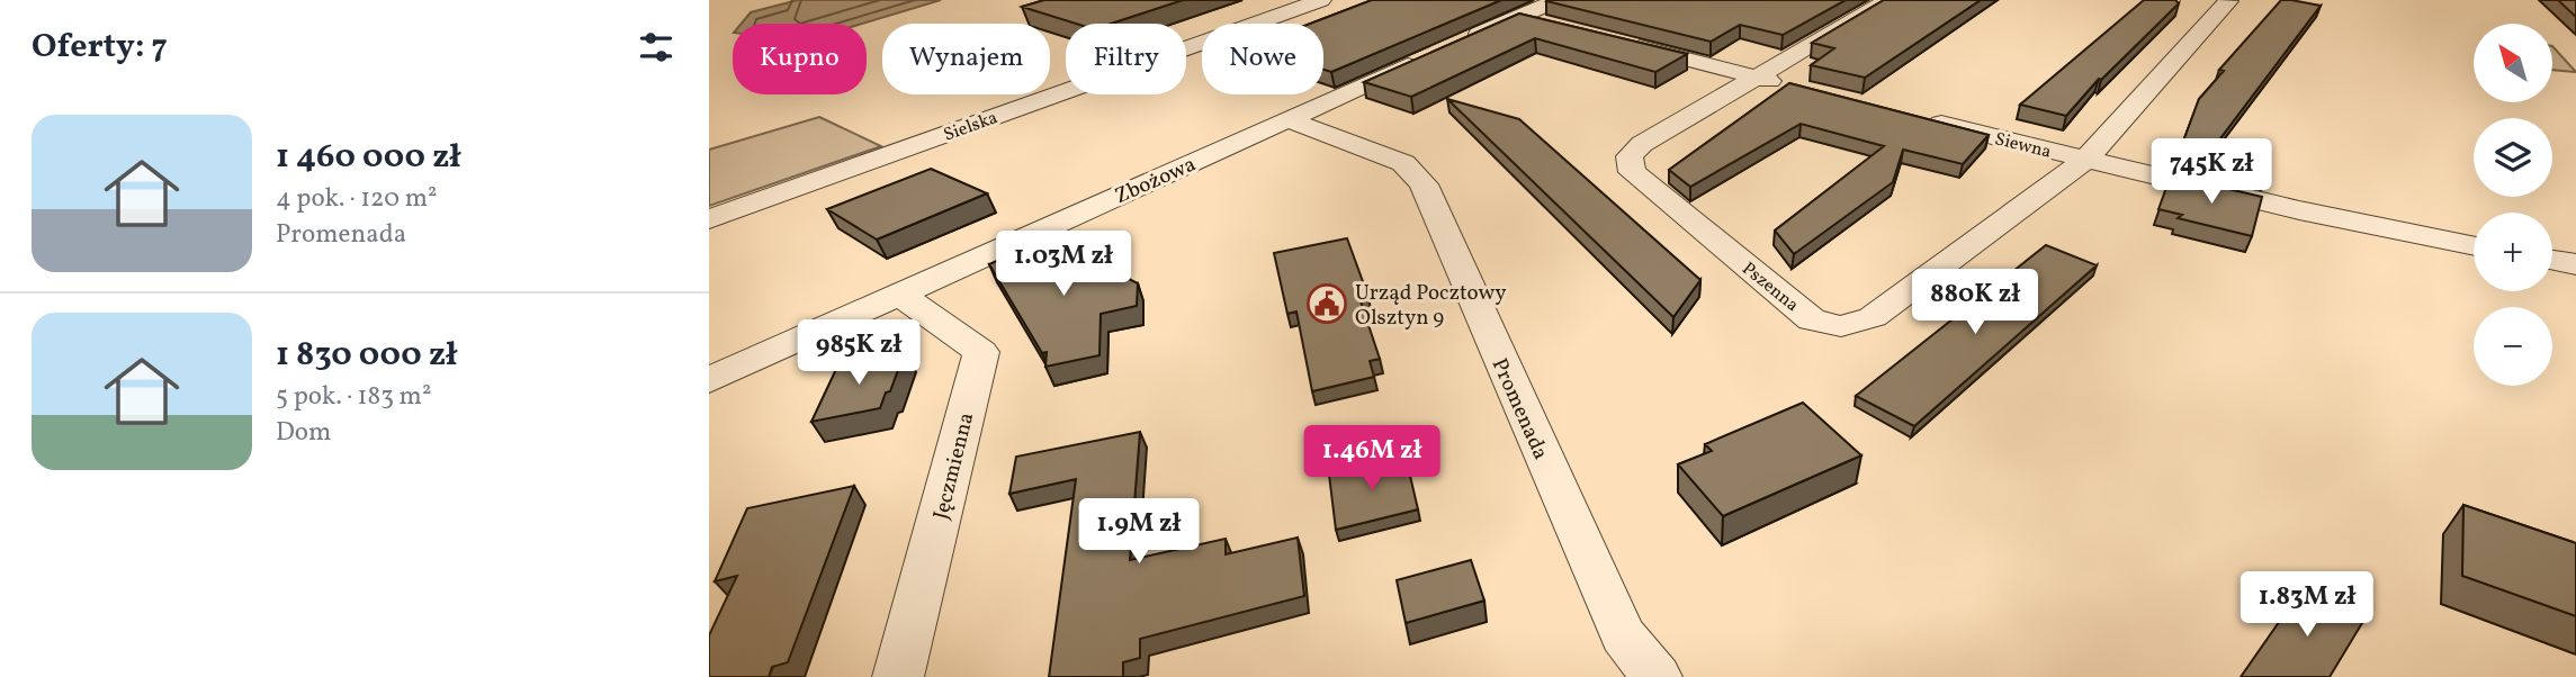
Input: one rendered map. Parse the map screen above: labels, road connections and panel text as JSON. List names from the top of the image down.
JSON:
{
  "streets": {
    "street": [
      "Sielska",
      "Siewna",
      "Zbożowa",
      "Pszenna",
      "Promenada",
      "Jęczmienna"
    ]
  },
  "crossings": [
    ["Siewna", "Pszenna"],
    ["Zbożowa", "Promenada"],
    ["Zbożowa", "Jęczmienna"]
  ],
  "places": {
    "public building": ["Urząd Pocztowy Olsztyn 9"]
  },
  "north": "top left",
  "page": {
    "heading": "Oferty: 7",
    "map_buttons": ["+", "−"],
    "chip": [
      "Kupno",
      "Wynajem",
      "Filtry",
      "Nowe"
    ],
    "list": [
      {
        "name": "1 460 000 zł",
        "note": "4 pok. · 120 m² · Promenada"
      },
      {
        "name": "1 830 000 zł",
        "note": "5 pok. · 183 m² · Dom"
      }
    ],
    "price": [
      "745K zł",
      "1.03M zł",
      "880K zł",
      "985K zł",
      "1.46M zł",
      "1.9M zł",
      "1.83M zł"
    ]
  }
}
